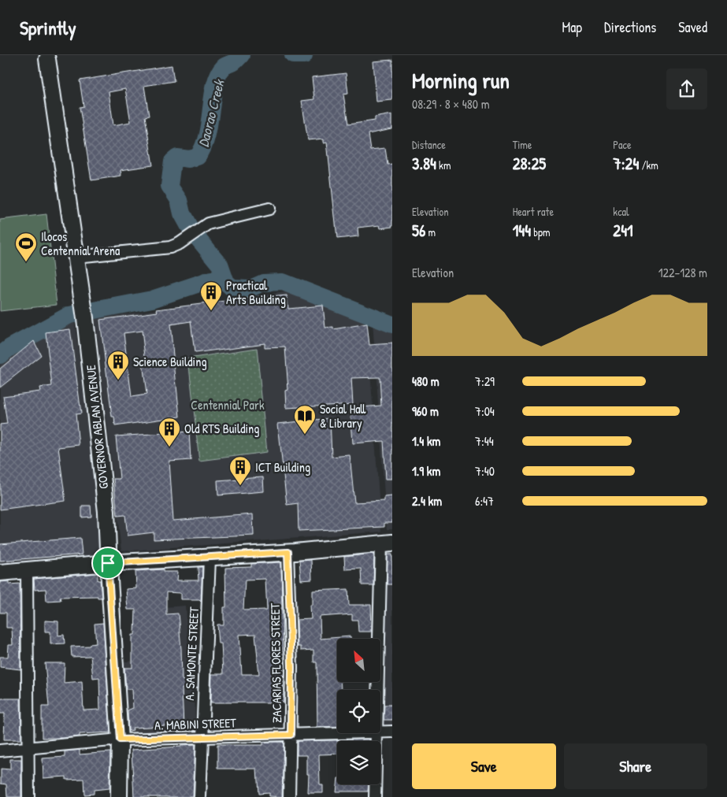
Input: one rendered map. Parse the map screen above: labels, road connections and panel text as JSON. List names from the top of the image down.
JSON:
{
  "streets": {
    "main road": ["GOVERNOR ABLAN AVENUE"],
    "street": ["A. SAMONTE STREET", "ZACARIAS FLORES STREET", "A. MABINI STREET"]
  },
  "crossings": [
    ["GOVERNOR ABLAN AVENUE", "A. MABINI STREET"],
    ["A. SAMONTE STREET", "A. MABINI STREET"],
    ["ZACARIAS FLORES STREET", "A. MABINI STREET"]
  ],
  "water": ["Daorao Creek"],
  "parks": ["Centennial Park"],
  "places": {
    "sports": ["Ilocos Centennial Arena"],
    "building": [
      "Practical Arts Building",
      "Science Building",
      "Old RTS Building",
      "ICT Building"
    ],
    "library": ["Social Hall & Library"]
  },
  "north": "top left",
  "page": {
    "header": "Sprintly",
    "nav": ["Map", "Directions", "Saved"],
    "heading": ["Morning run", "08:29 · 8 × 480 m"],
    "stats": [
      ["Distance", "3.84 km"],
      ["Time", "28:25"],
      ["Pace", "7:24 /km"],
      ["Elevation", "56 m"],
      ["Heart rate", "144 bpm"],
      ["kcal", "241"]
    ],
    "chart": ["Elevation", "122–128 m"],
    "list": [
      {
        "name": "480 m",
        "note": "7:29"
      },
      {
        "name": "960 m",
        "note": "7:04"
      },
      {
        "name": "1.4 km",
        "note": "7:44"
      },
      {
        "name": "1.9 km",
        "note": "7:40"
      },
      {
        "name": "2.4 km",
        "note": "6:47"
      }
    ],
    "buttons": ["Save", "Share"]
  }
}
